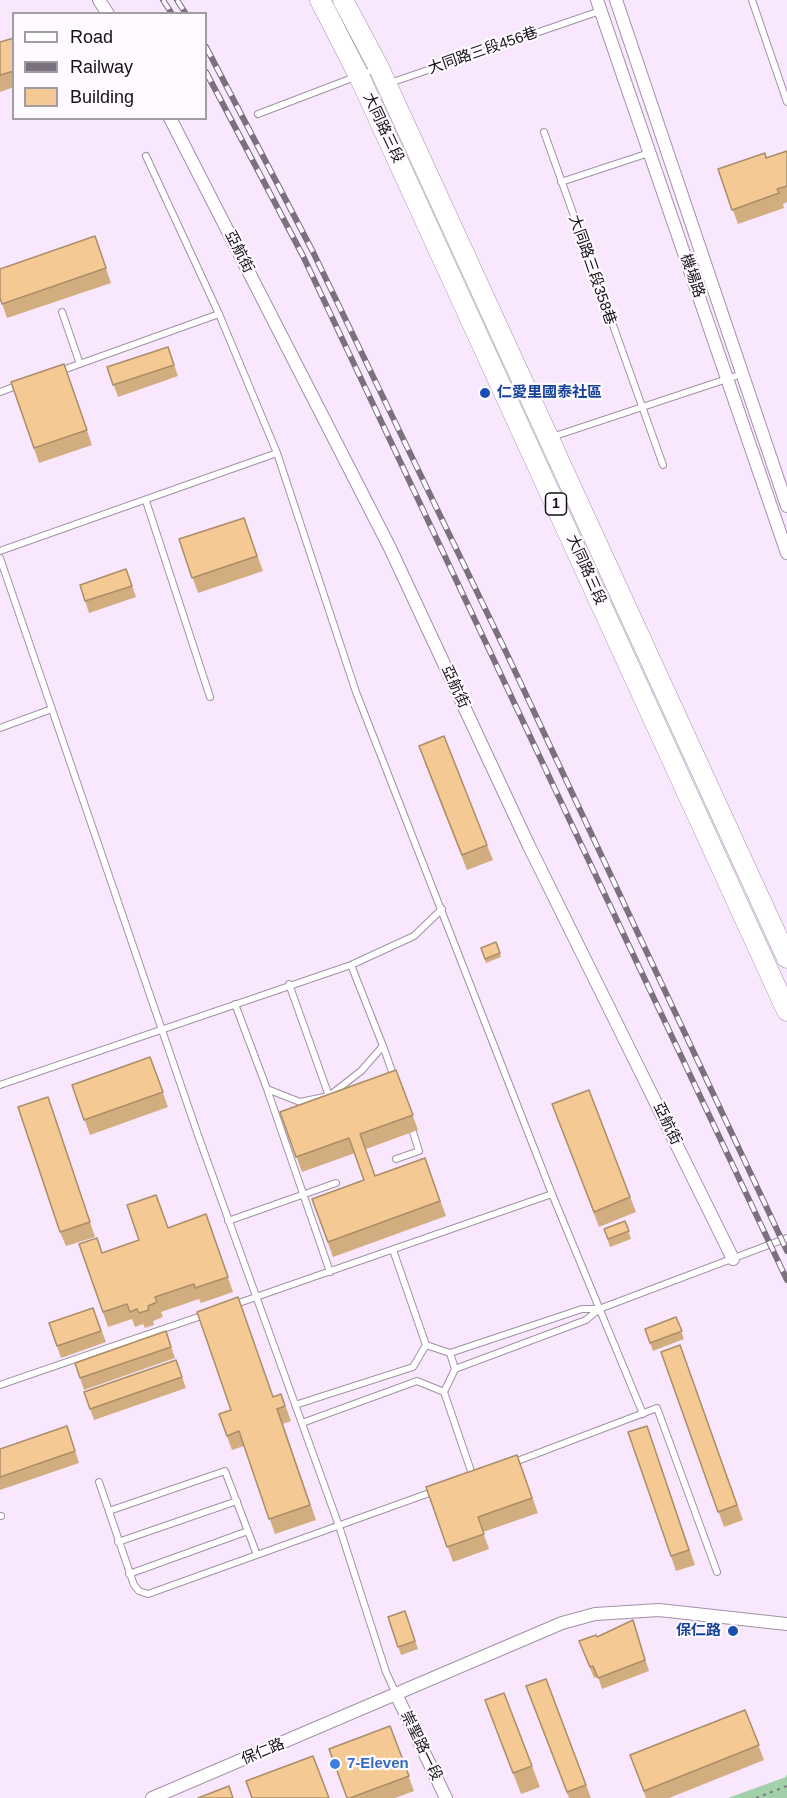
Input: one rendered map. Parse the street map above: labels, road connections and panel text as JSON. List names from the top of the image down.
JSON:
{
  "streets": {
    "main road": ["大同路三段", "1"],
    "street": [
      "亞航街",
      "機場路",
      "崇聖路一段",
      "保仁路"
    ],
    "lane": ["大同路三段456巷", "大同路三段358巷"]
  },
  "crossings": [
    ["大同路三段456巷", "大同路三段"],
    ["大同路三段456巷", "機場路"],
    ["崇聖路一段", "保仁路"]
  ],
  "places": ["仁愛里國泰社區", "保仁路", "7-Eleven"],
  "legend": ["Road", "Railway", "Building"]
}
